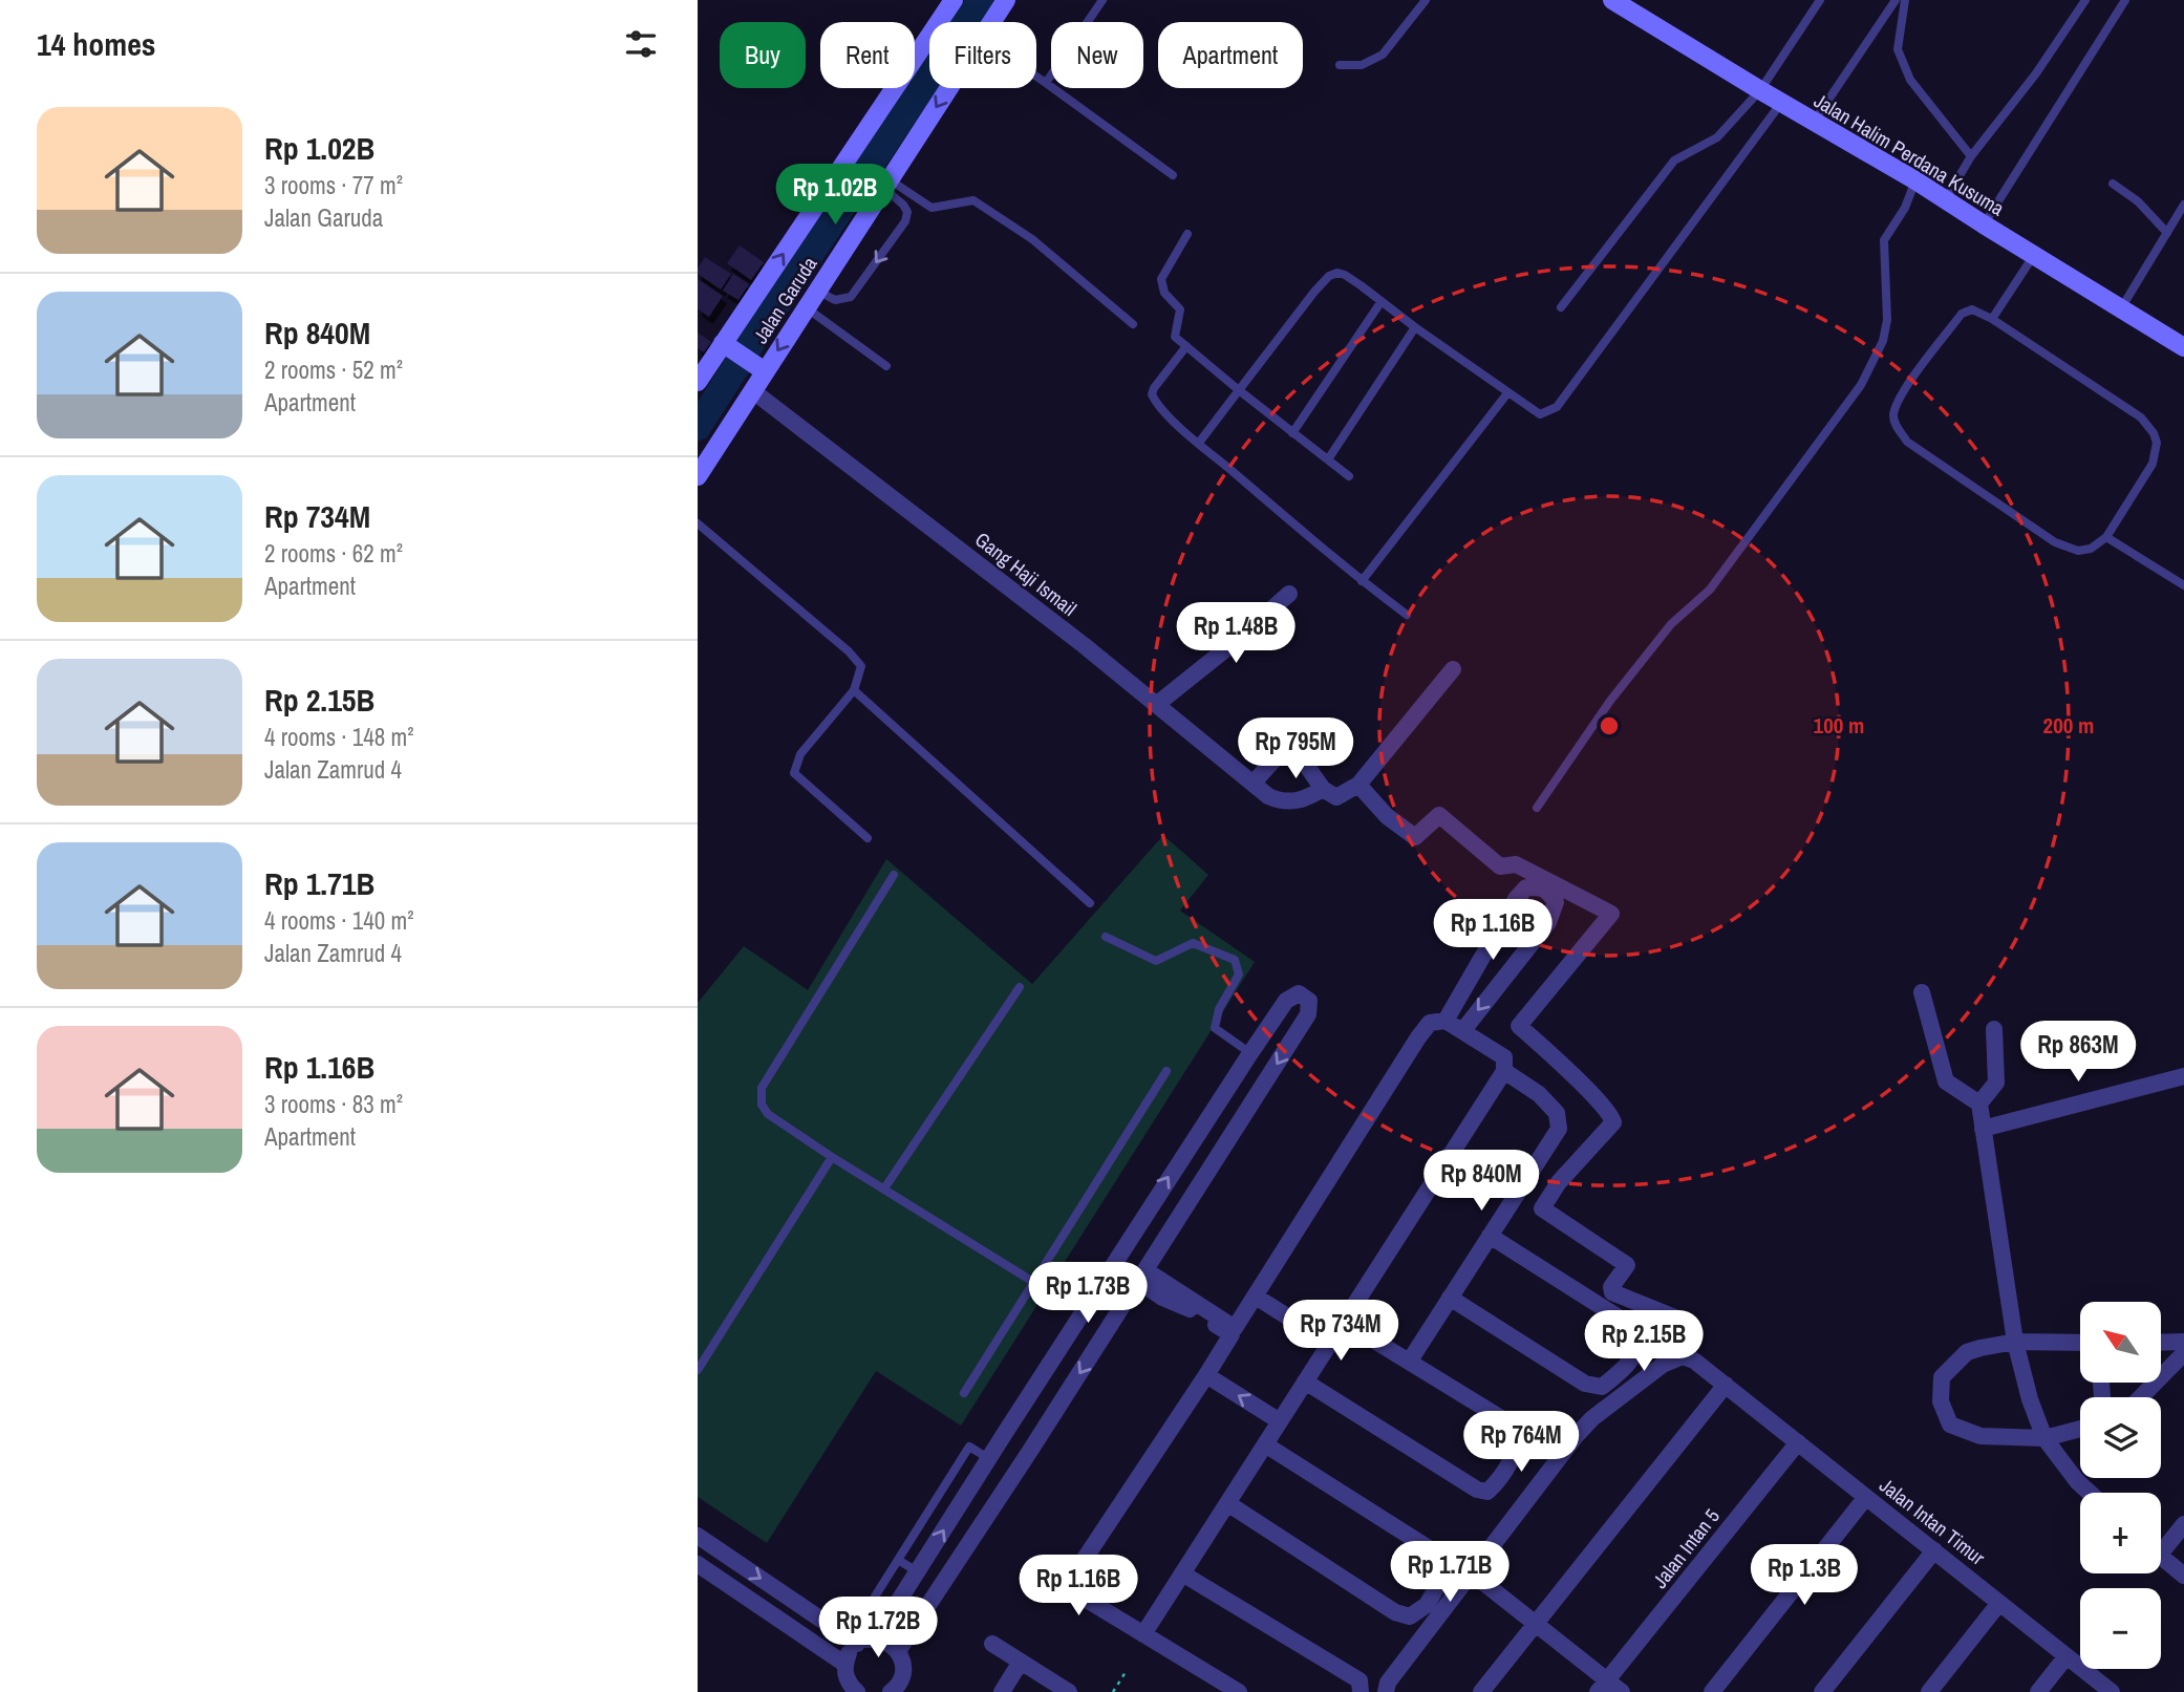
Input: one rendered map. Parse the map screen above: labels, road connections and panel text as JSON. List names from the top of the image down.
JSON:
{
  "streets": {
    "main road": ["Jalan Halim Perdana Kusuma", "Jalan Garuda"],
    "street": ["Gang Haji Ismail", "Jalan Intan Timur", "Jalan Intan 5"]
  },
  "crossings": [
    ["Jalan Garuda", "Gang Haji Ismail"],
    ["Jalan Intan Timur", "Jalan Intan 5"]
  ],
  "north": "top left",
  "page": {
    "heading": "14 homes",
    "chip": [
      "Buy",
      "Rent",
      "Filters",
      "New",
      "Apartment"
    ],
    "list": [
      {
        "name": "Rp 1.02B",
        "note": "3 rooms · 77 m² · Jalan Garuda"
      },
      {
        "name": "Rp 840M",
        "note": "2 rooms · 52 m² · Apartment"
      },
      {
        "name": "Rp 734M",
        "note": "2 rooms · 62 m² · Apartment"
      },
      {
        "name": "Rp 2.15B",
        "note": "4 rooms · 148 m² · Jalan Zamrud 4"
      },
      {
        "name": "Rp 1.71B",
        "note": "4 rooms · 140 m² · Jalan Zamrud 4"
      },
      {
        "name": "Rp 1.16B",
        "note": "3 rooms · 83 m² · Apartment"
      }
    ],
    "price": [
      "Rp 1.02B",
      "Rp 1.48B",
      "Rp 795M",
      "Rp 1.16B",
      "Rp 863M",
      "Rp 840M",
      "Rp 1.73B",
      "Rp 734M",
      "Rp 2.15B",
      "Rp 764M",
      "Rp 1.71B",
      "Rp 1.3B",
      "Rp 1.16B",
      "Rp 1.72B"
    ],
    "map_buttons": ["+", "−"]
  },
  "rings": ["100 m", "200 m"]
}
